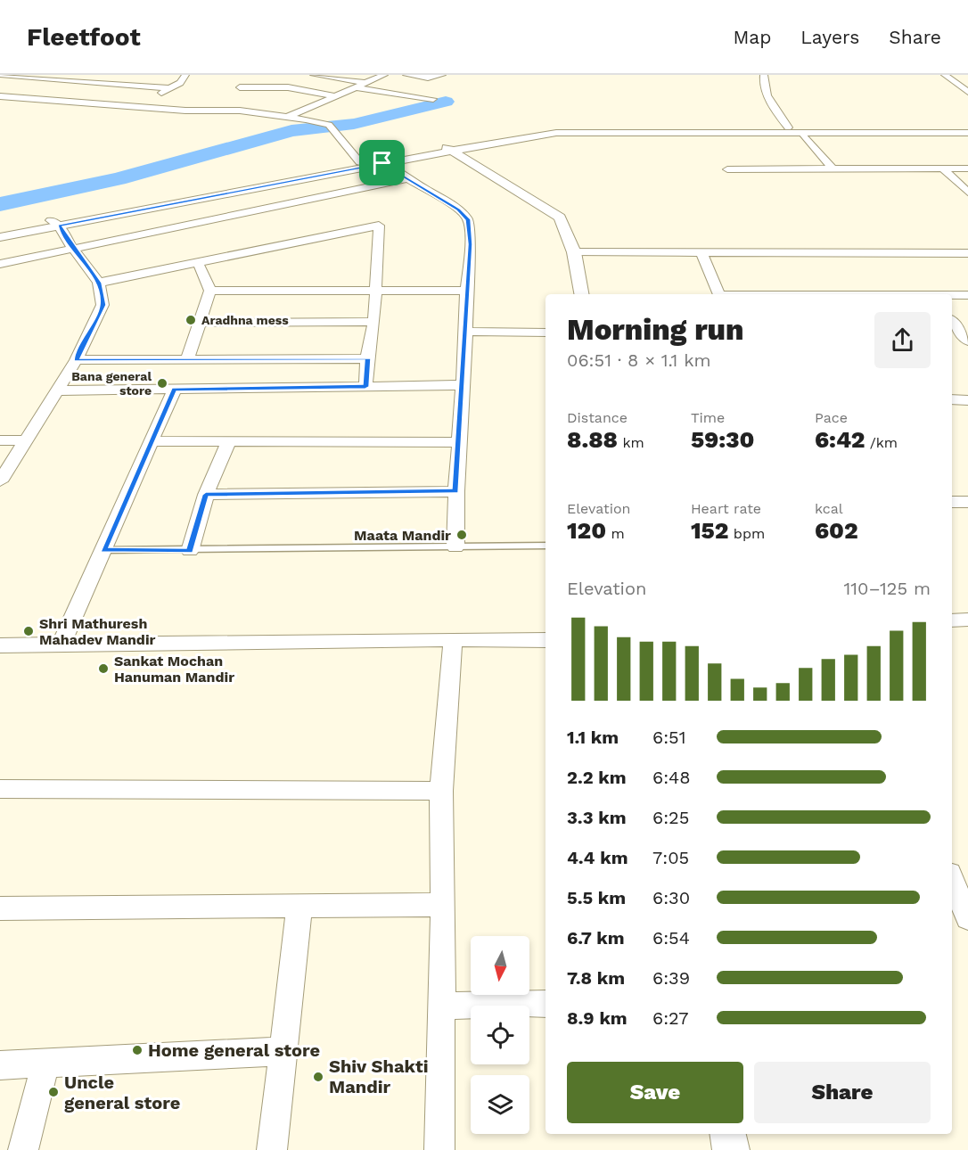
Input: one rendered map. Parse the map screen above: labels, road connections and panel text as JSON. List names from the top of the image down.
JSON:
{
  "places": [
    "Aradhna mess",
    "Bana general store",
    "Maata Mandir",
    "Shri Mathuresh Mahadev Mandir",
    "Sankat Mochan Hanuman Mandir",
    "Home general store",
    "Shiv Shakti Mandir",
    "Uncle general store"
  ],
  "north": "bottom",
  "page": {
    "header": "Fleetfoot",
    "nav": ["Map", "Layers", "Share"],
    "heading": ["Morning run", "06:51 · 8 × 1.1 km"],
    "stats": [
      ["Distance", "8.88 km"],
      ["Time", "59:30"],
      ["Pace", "6:42 /km"],
      ["Elevation", "120 m"],
      ["Heart rate", "152 bpm"],
      ["kcal", "602"]
    ],
    "chart": ["Elevation", "110–125 m"],
    "list": [
      {
        "name": "1.1 km",
        "note": "6:51"
      },
      {
        "name": "2.2 km",
        "note": "6:48"
      },
      {
        "name": "3.3 km",
        "note": "6:25"
      },
      {
        "name": "4.4 km",
        "note": "7:05"
      },
      {
        "name": "5.5 km",
        "note": "6:30"
      },
      {
        "name": "6.7 km",
        "note": "6:54"
      },
      {
        "name": "7.8 km",
        "note": "6:39"
      },
      {
        "name": "8.9 km",
        "note": "6:27"
      }
    ],
    "buttons": ["Save", "Share"]
  }
}
